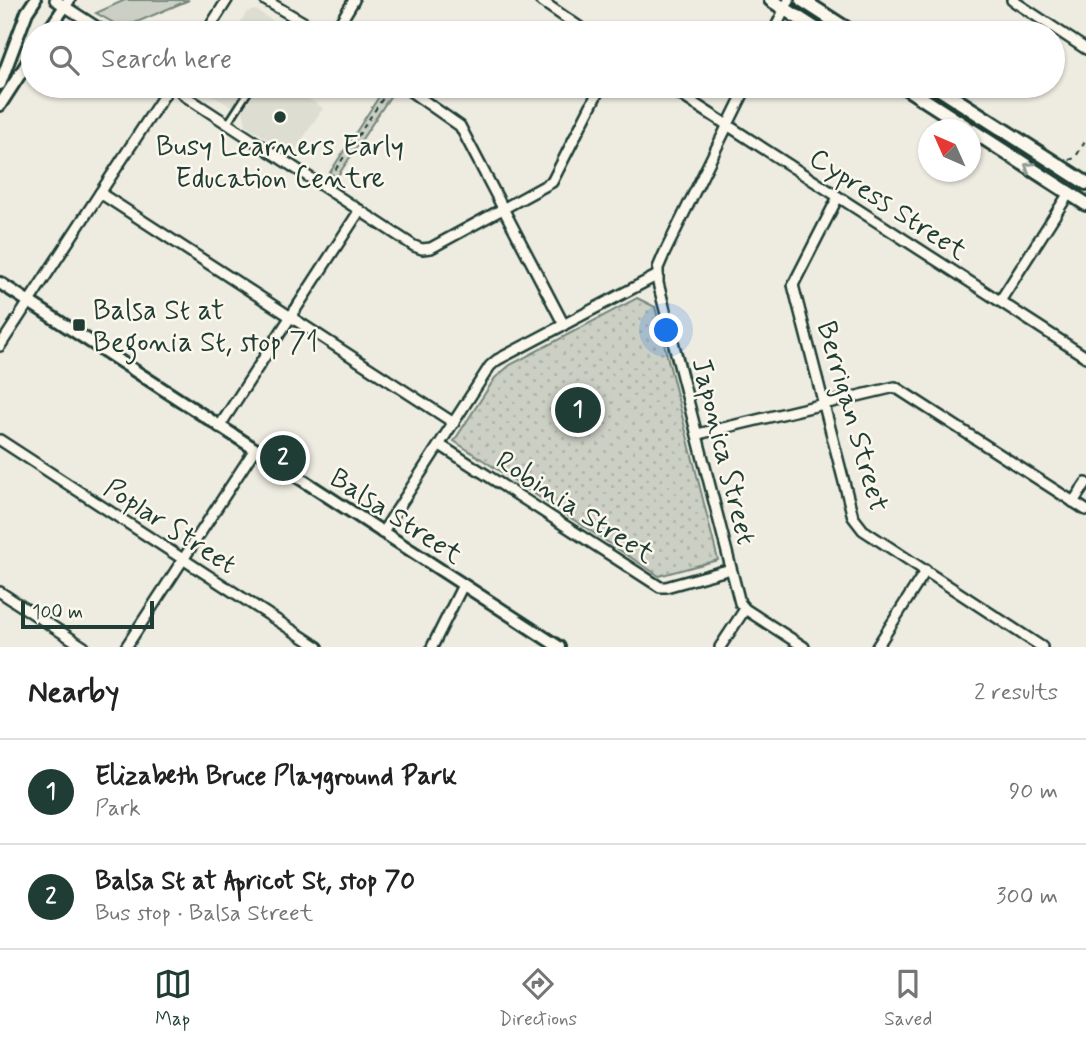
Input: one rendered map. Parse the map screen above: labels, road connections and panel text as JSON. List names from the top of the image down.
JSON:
{
  "streets": {
    "street": [
      "Cypress Street",
      "Berrigan Street",
      "Japonica Street",
      "Robinia Street",
      "Balsa Street",
      "Poplar Street"
    ]
  },
  "crossings": [
    ["Cypress Street", "Berrigan Street"],
    ["Japonica Street", "Robinia Street"]
  ],
  "places": {
    "other": ["Busy Learners Early Education Centre"],
    "transit": ["Balsa St at Begonia St, stop 71"]
  },
  "scale_bar": "100 m",
  "north": "top left",
  "page": {
    "search": "Search here",
    "pins": ["1", "2"],
    "scale": "100 m",
    "heading": ["Nearby", "2 results"],
    "list": [
      {
        "mark": "1",
        "name": "Elizabeth Bruce Playground Park",
        "note": "Park",
        "value": "90 m"
      },
      {
        "mark": "2",
        "name": "Balsa St at Apricot St, stop 70",
        "note": "Bus stop · Balsa Street",
        "value": "300 m"
      }
    ],
    "nav": ["Map", "Directions", "Saved"]
  }
}
